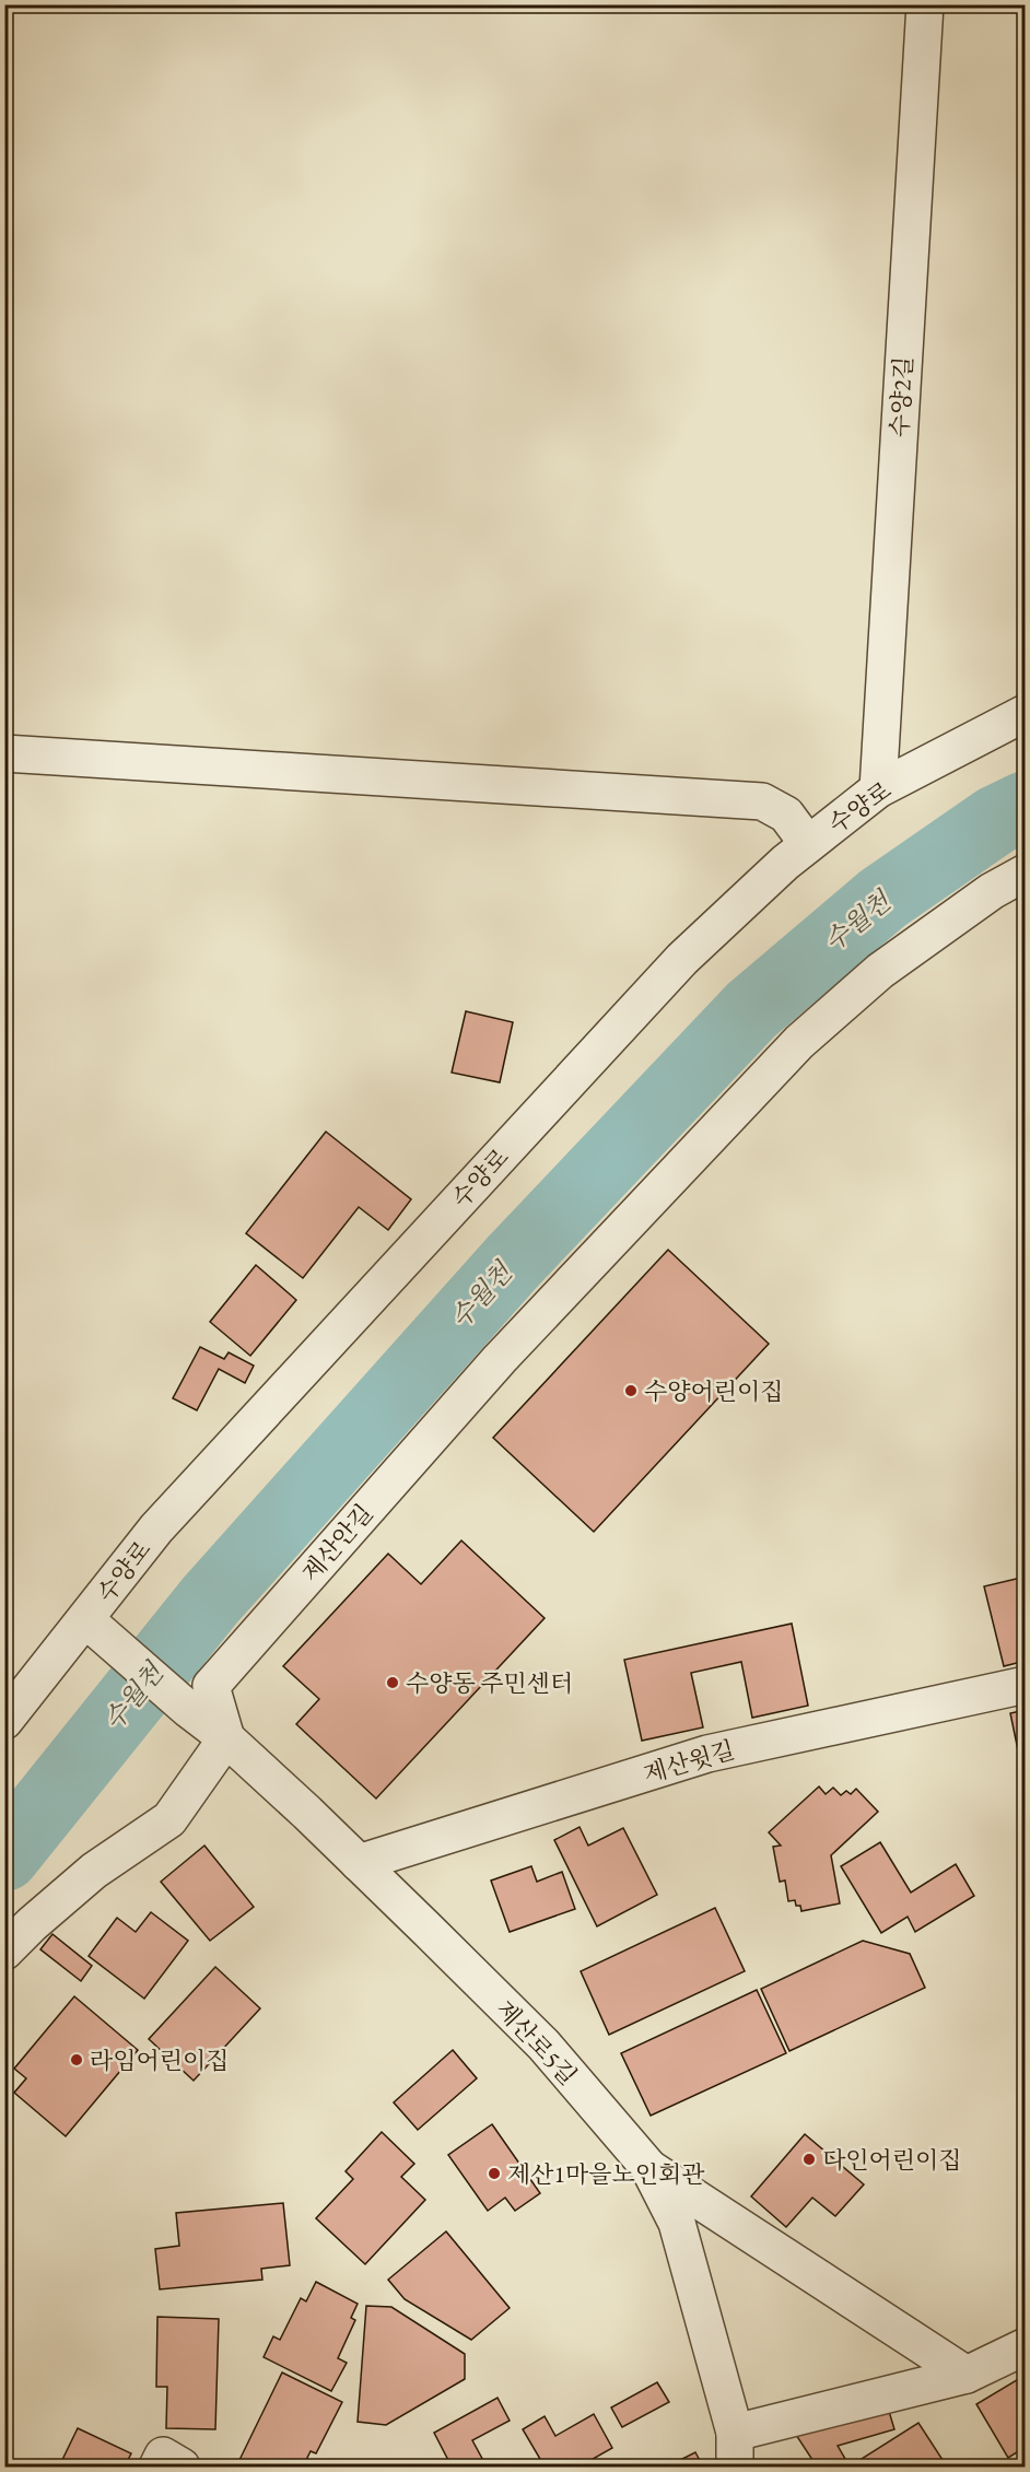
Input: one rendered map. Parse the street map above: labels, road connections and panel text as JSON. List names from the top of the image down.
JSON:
{
  "streets": {
    "street": [
      "수양2길",
      "수양로",
      "제산안길",
      "제산윗길",
      "제산로5길"
    ]
  },
  "crossings": [
    ["수양2길", "수양로"],
    ["수양로", "제산로5길"],
    ["제산안길", "제산로5길"],
    ["제산윗길", "제산로5길"]
  ],
  "water": ["수월천"],
  "places": [
    "수양어린이집",
    "수양동 주민센터",
    "라임어린이집",
    "다인어린이집",
    "제산1마을노인회관"
  ]
}
